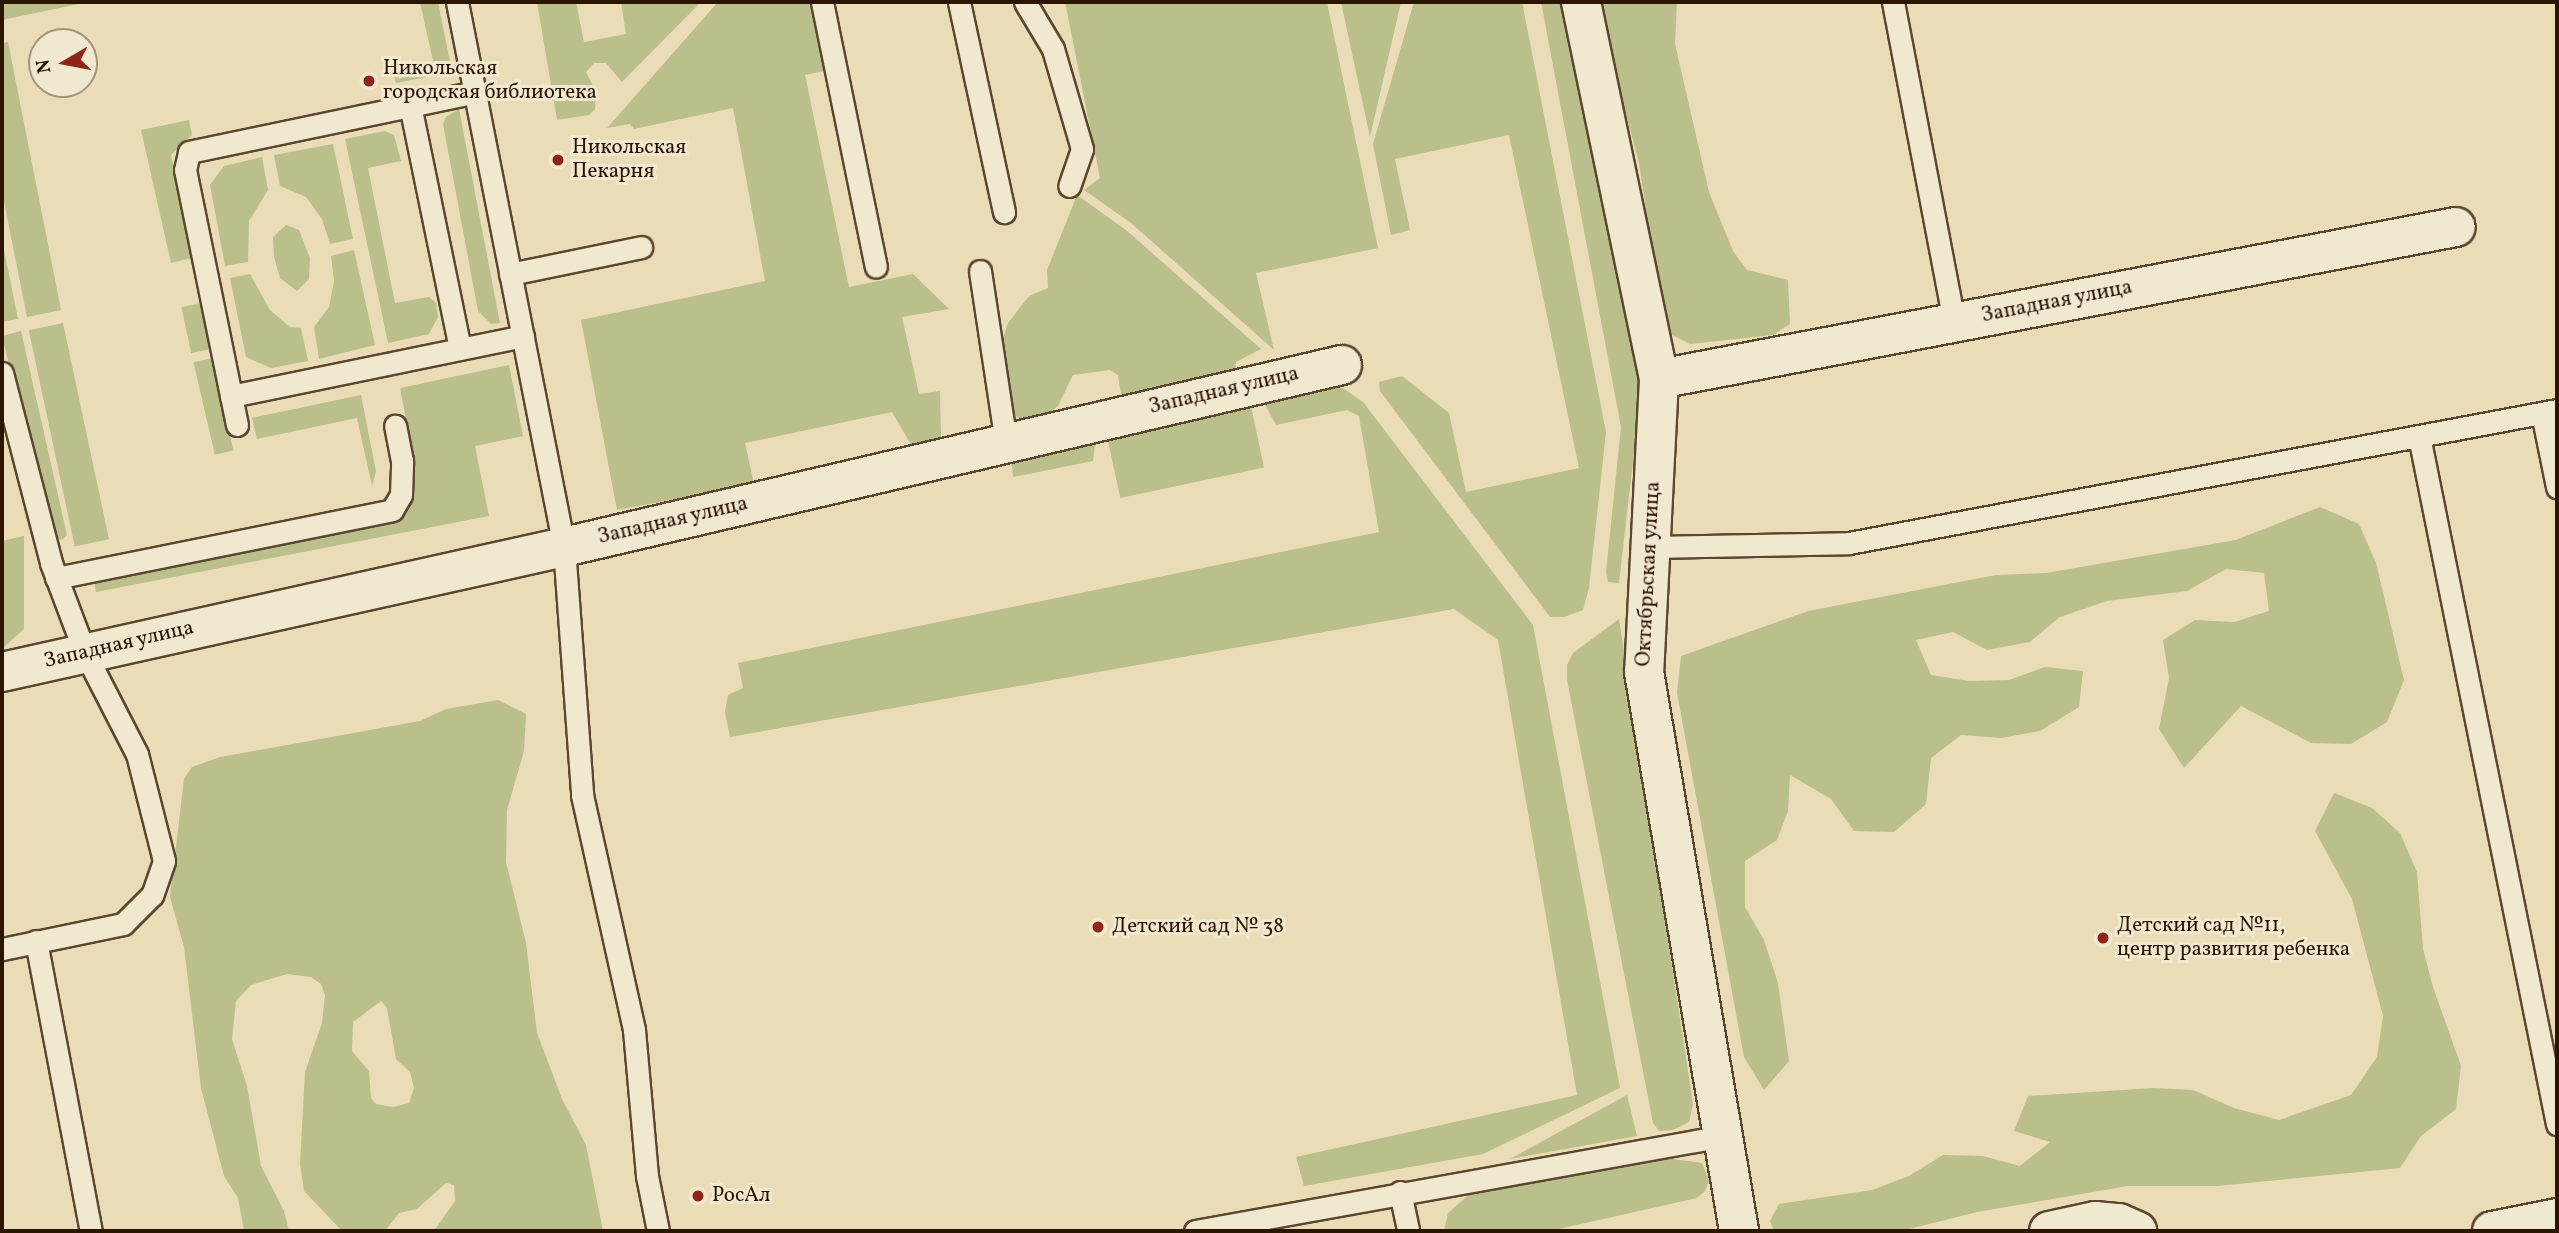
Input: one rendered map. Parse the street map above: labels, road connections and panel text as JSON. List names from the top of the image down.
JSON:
{
  "streets": {
    "street": ["Западная улица", "Октябрьская улица"]
  },
  "crossings": [
    ["Западная улица", "Октябрьская улица"]
  ],
  "places": [
    "Никольская городская библиотека",
    "Никольская Пекарня",
    "Детский сад № 38",
    "Детский сад №11, центр развития ребенка",
    "РосАл"
  ],
  "north": "left"
}
